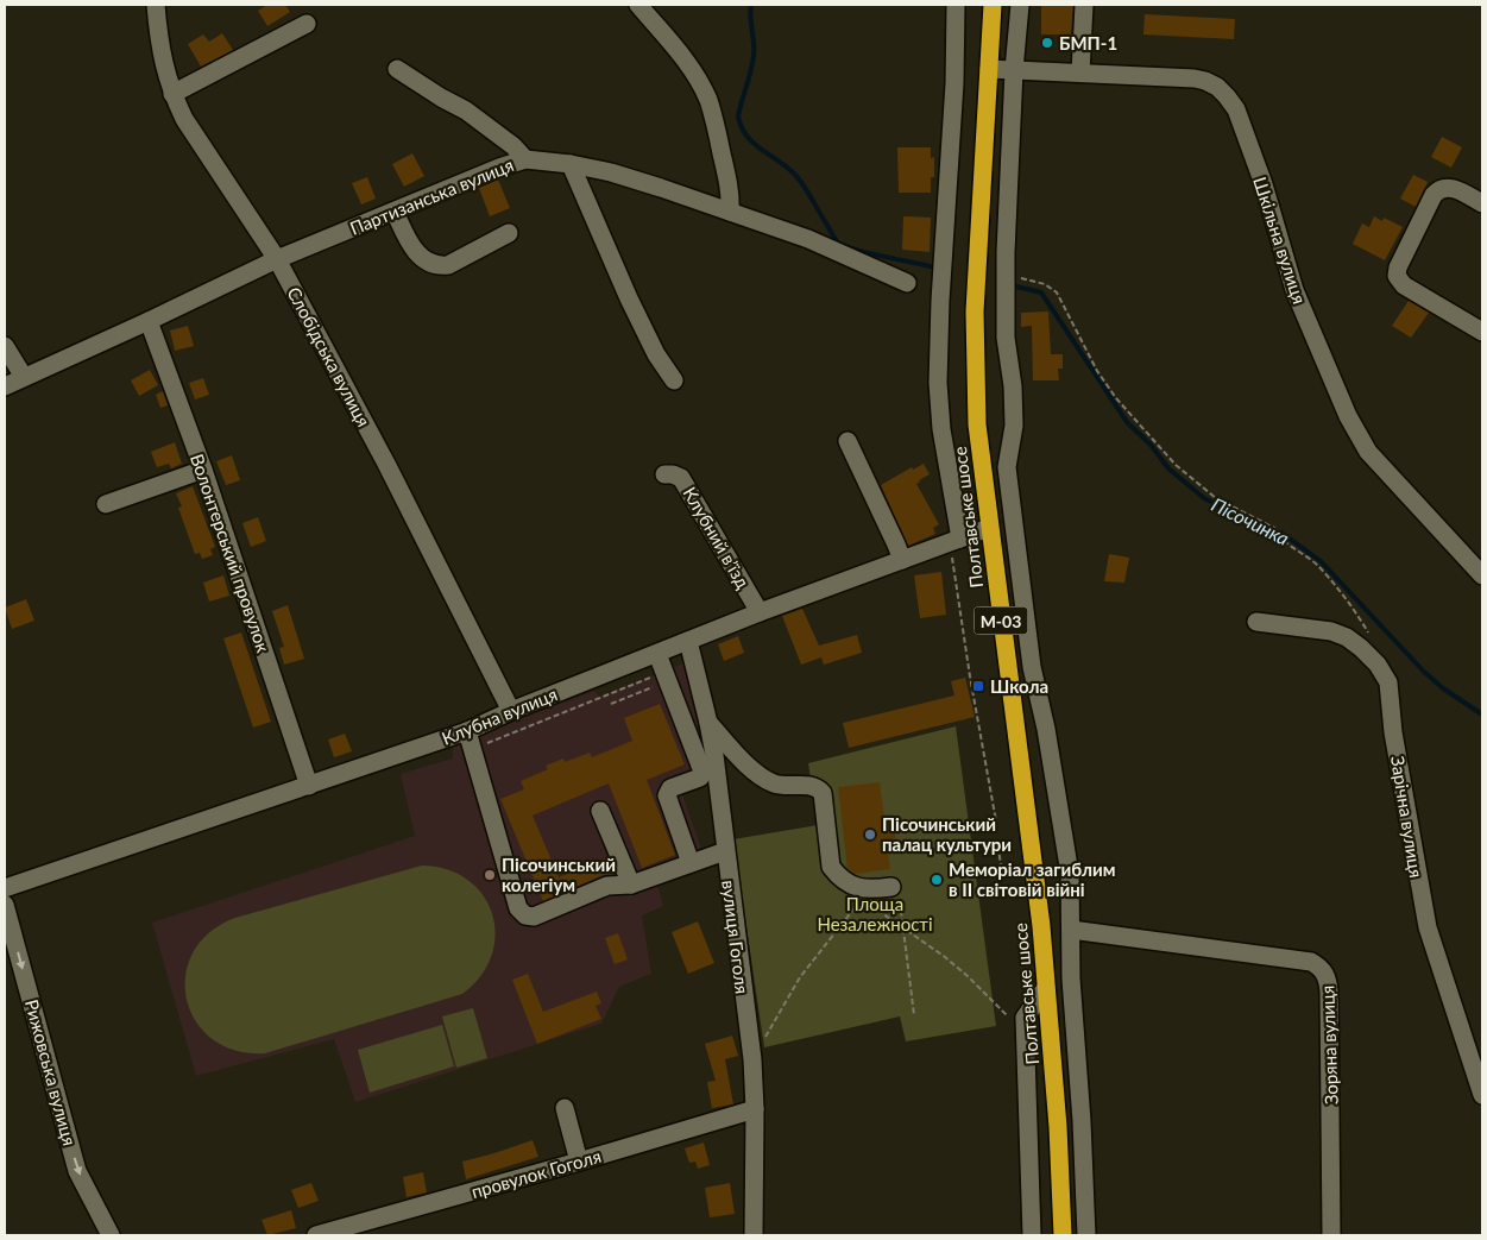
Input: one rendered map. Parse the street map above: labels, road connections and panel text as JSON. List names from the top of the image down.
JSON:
{
  "streets": {
    "highway": ["Полтавське шосе", "М-03"],
    "street": [
      "Партизанська вулиця",
      "Шкільна вулиця",
      "Слобідська вулиця",
      "Клубний в’їзд",
      "Волонтерський провулок",
      "Клубна вулиця",
      "Зарічна вулиця",
      "вулиця Гоголя",
      "Зоряна вулиця",
      "Рижовська вулиця",
      "провулок Гоголя"
    ]
  },
  "crossings": [
    ["Партизанська вулиця", "Слобідська вулиця"],
    ["Партизанська вулиця", "Волонтерський провулок"],
    ["Шкільна вулиця", "Полтавське шосе"],
    ["Слобідська вулиця", "Клубна вулиця"],
    ["Полтавське шосе", "Клубна вулиця"],
    ["Клубний в’їзд", "Клубна вулиця"],
    ["Волонтерський провулок", "Клубна вулиця"],
    ["Клубна вулиця", "вулиця Гоголя"],
    ["вулиця Гоголя", "провулок Гоголя"]
  ],
  "one_way": ["Рижовська вулиця"],
  "water": ["Пісочинка"],
  "parks": ["Площа Незалежності"],
  "places": {
    "other": [
      "БМП-1",
      "Пісочинський палац культури",
      "Пісочинський колегіум",
      "Меморіал загиблим в II світовій війні"
    ],
    "transit": ["Школа"]
  }
}
